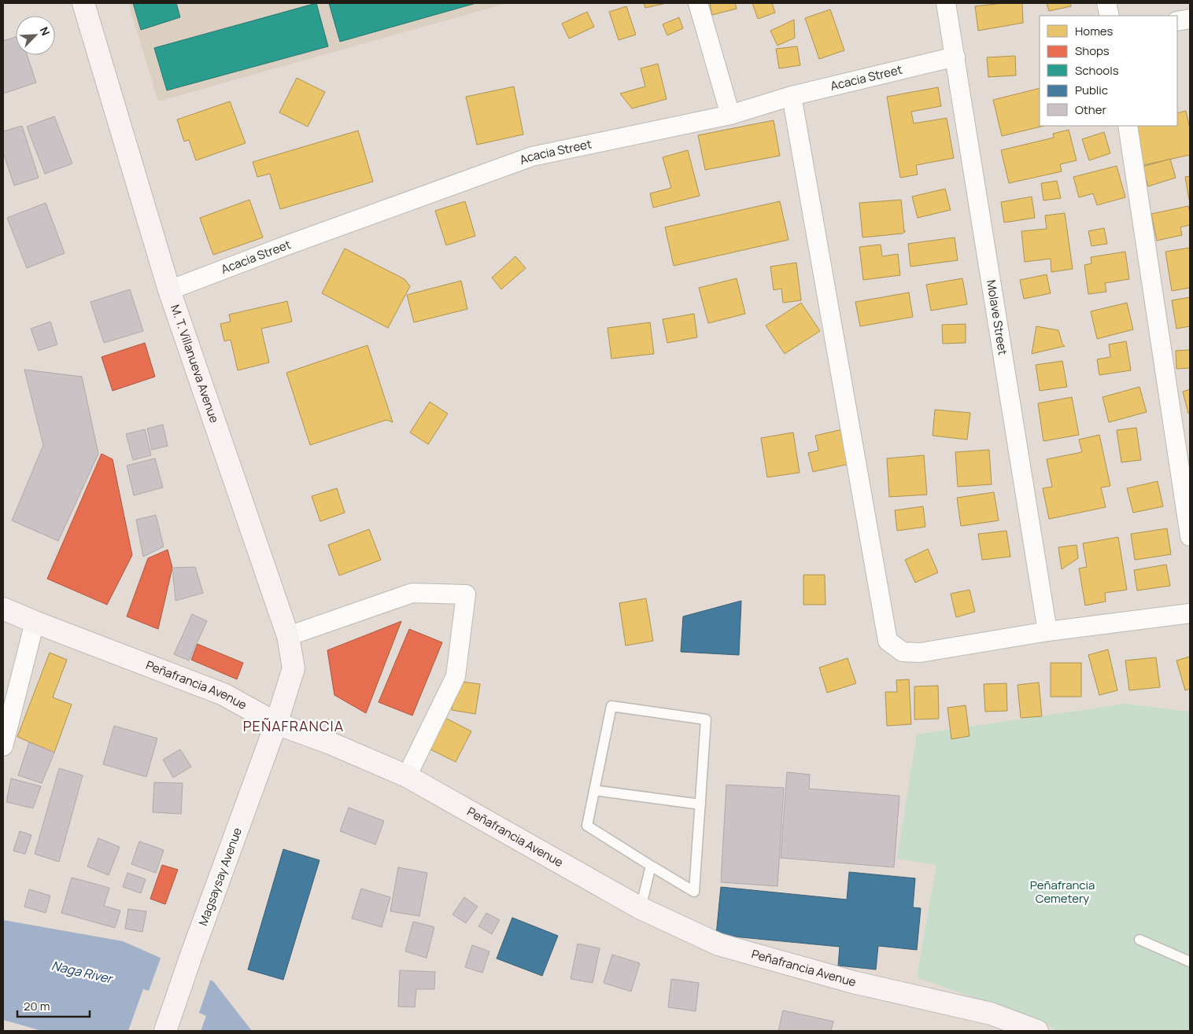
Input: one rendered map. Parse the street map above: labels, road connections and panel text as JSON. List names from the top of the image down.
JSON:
{
  "streets": {
    "main road": ["M. T. Villanueva Avenue", "Peñafrancia Avenue", "Magsaysay Avenue"],
    "street": ["Acacia Street", "Molave Street"]
  },
  "crossings": [
    ["Acacia Street", "Molave Street"],
    ["Acacia Street", "M. T. Villanueva Avenue"],
    ["M. T. Villanueva Avenue", "Peñafrancia Avenue"],
    ["M. T. Villanueva Avenue", "Magsaysay Avenue"],
    ["Peñafrancia Avenue", "Magsaysay Avenue"]
  ],
  "districts": ["PEÑAFRANCIA"],
  "water": ["Naga River"],
  "parks": ["Peñafrancia Cemetery"],
  "legend": [
    "Homes",
    "Shops",
    "Schools",
    "Public",
    "Other"
  ],
  "scale_bar": "20 m",
  "north": "top right"
}
